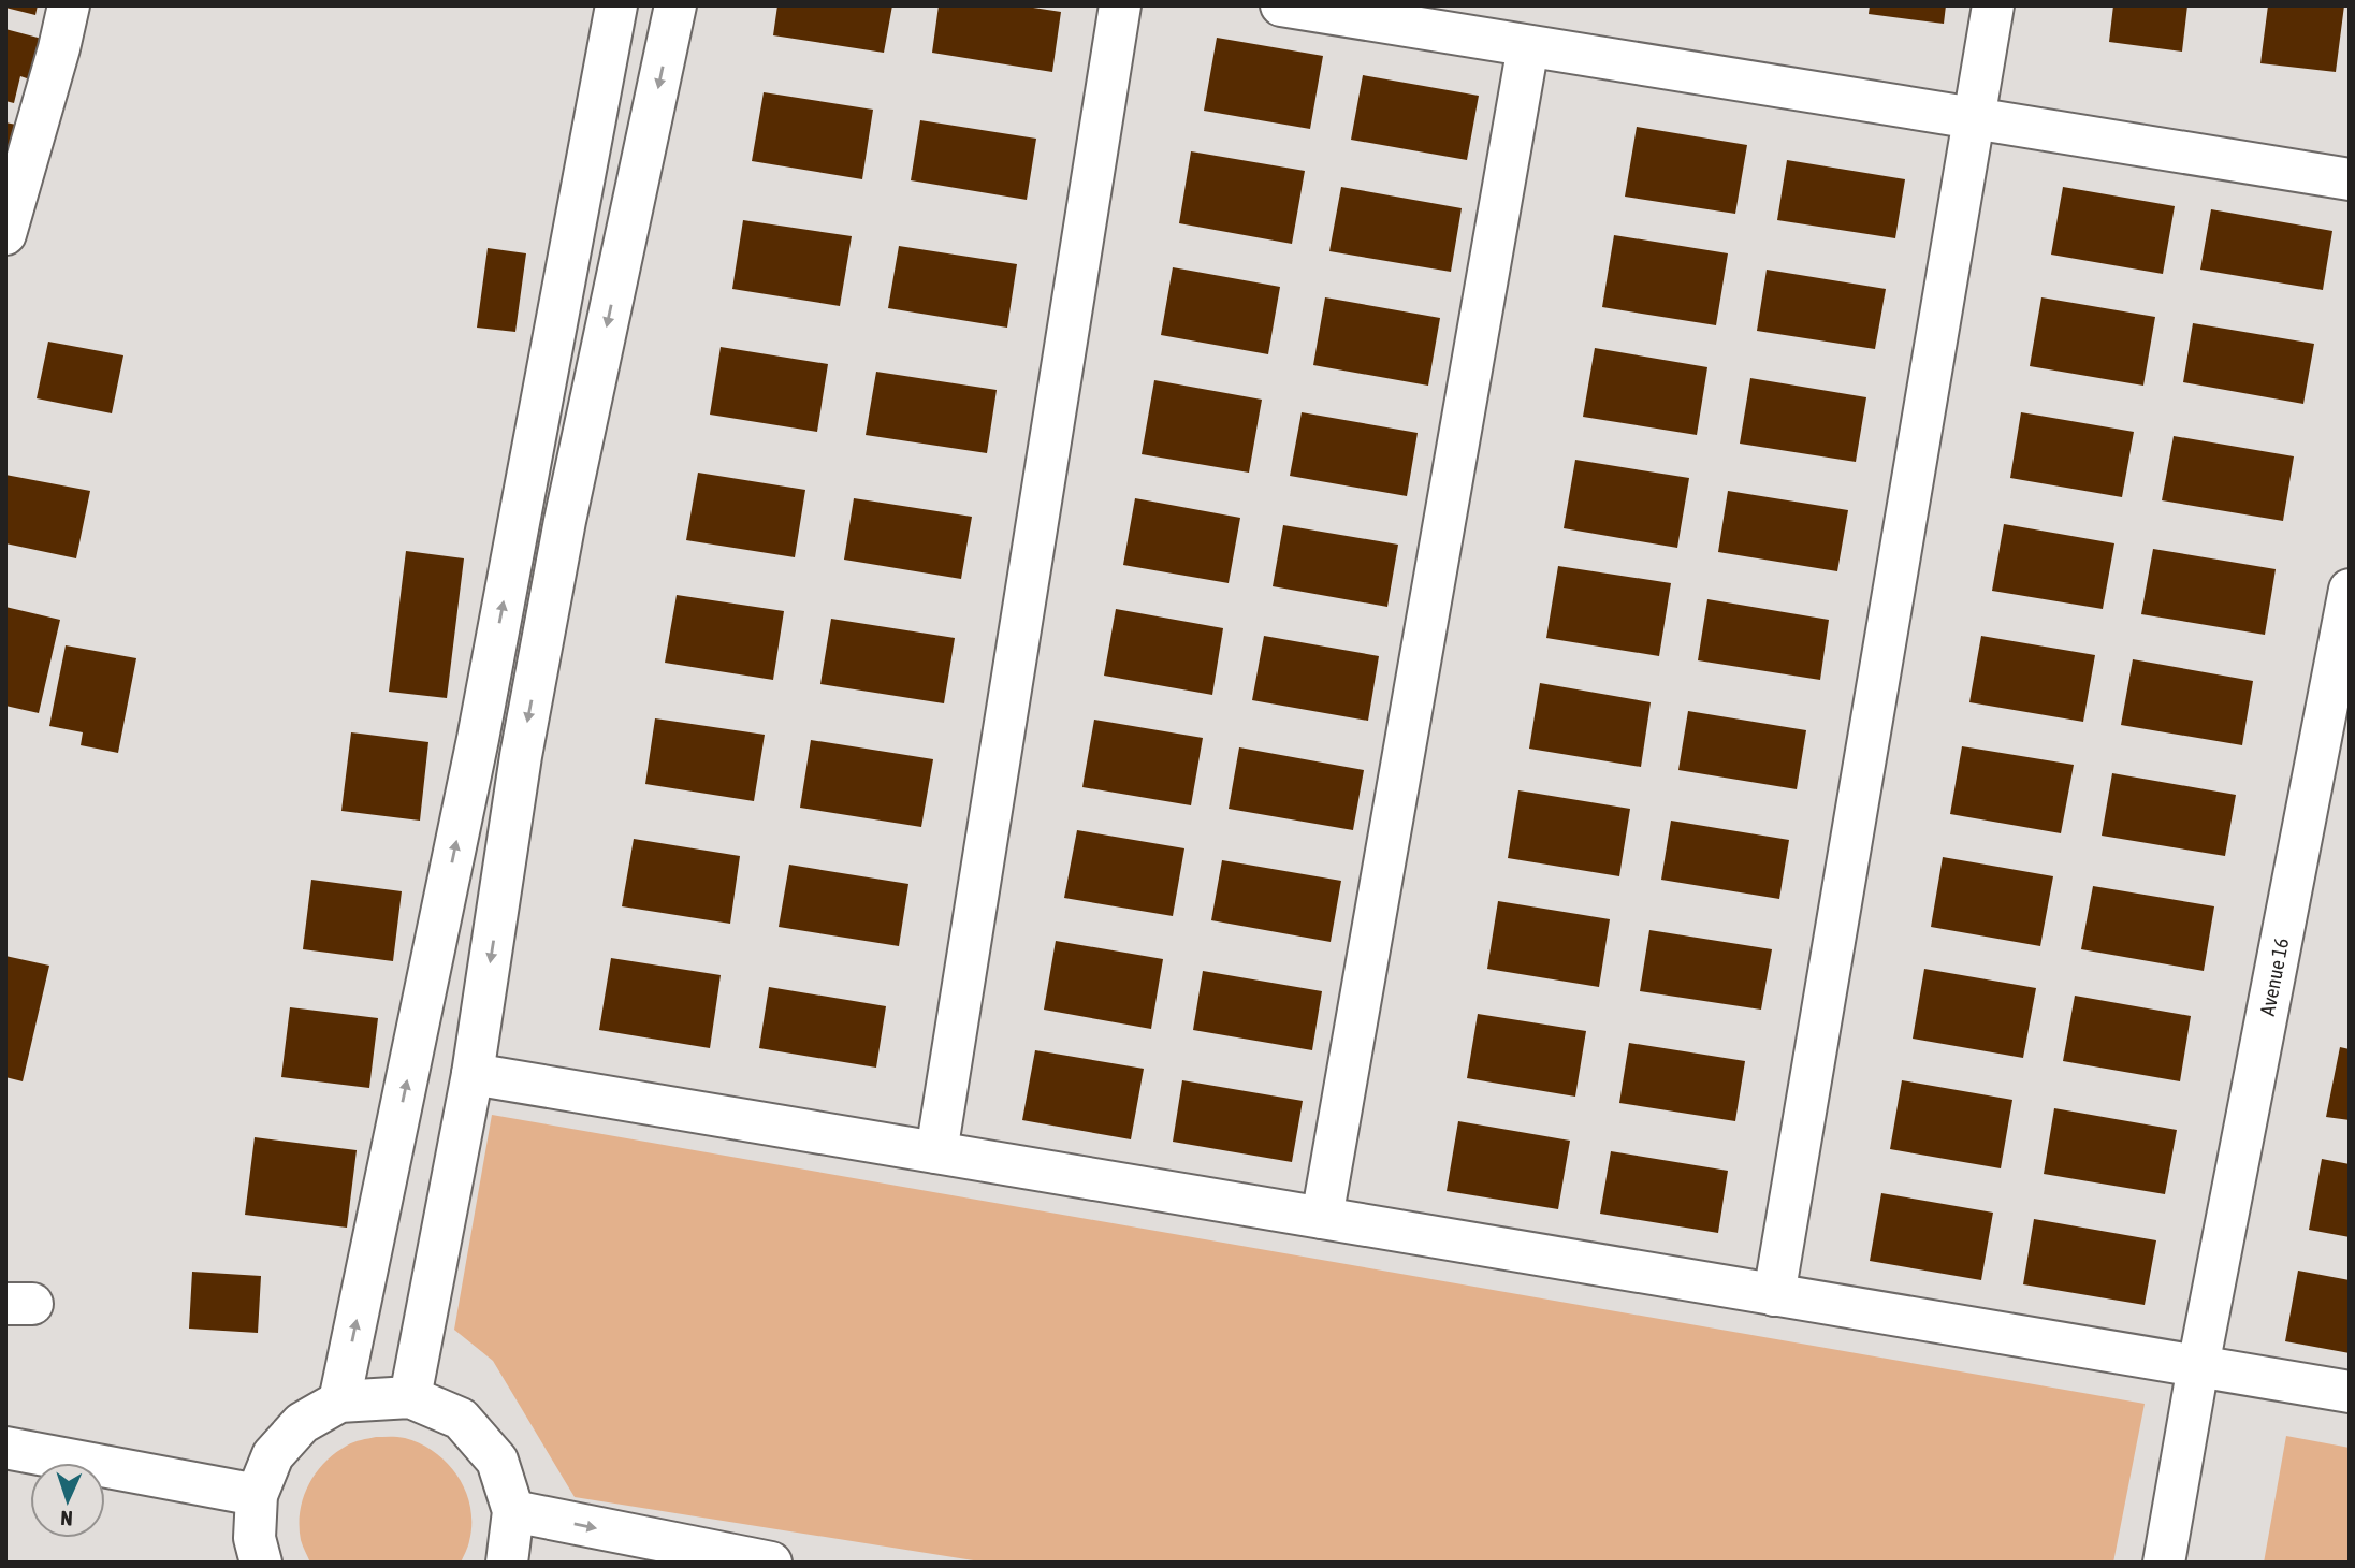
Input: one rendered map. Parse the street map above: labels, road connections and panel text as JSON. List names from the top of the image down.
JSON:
{
  "streets": {
    "street": ["Avenue 16"]
  },
  "north": "bottom"
}
